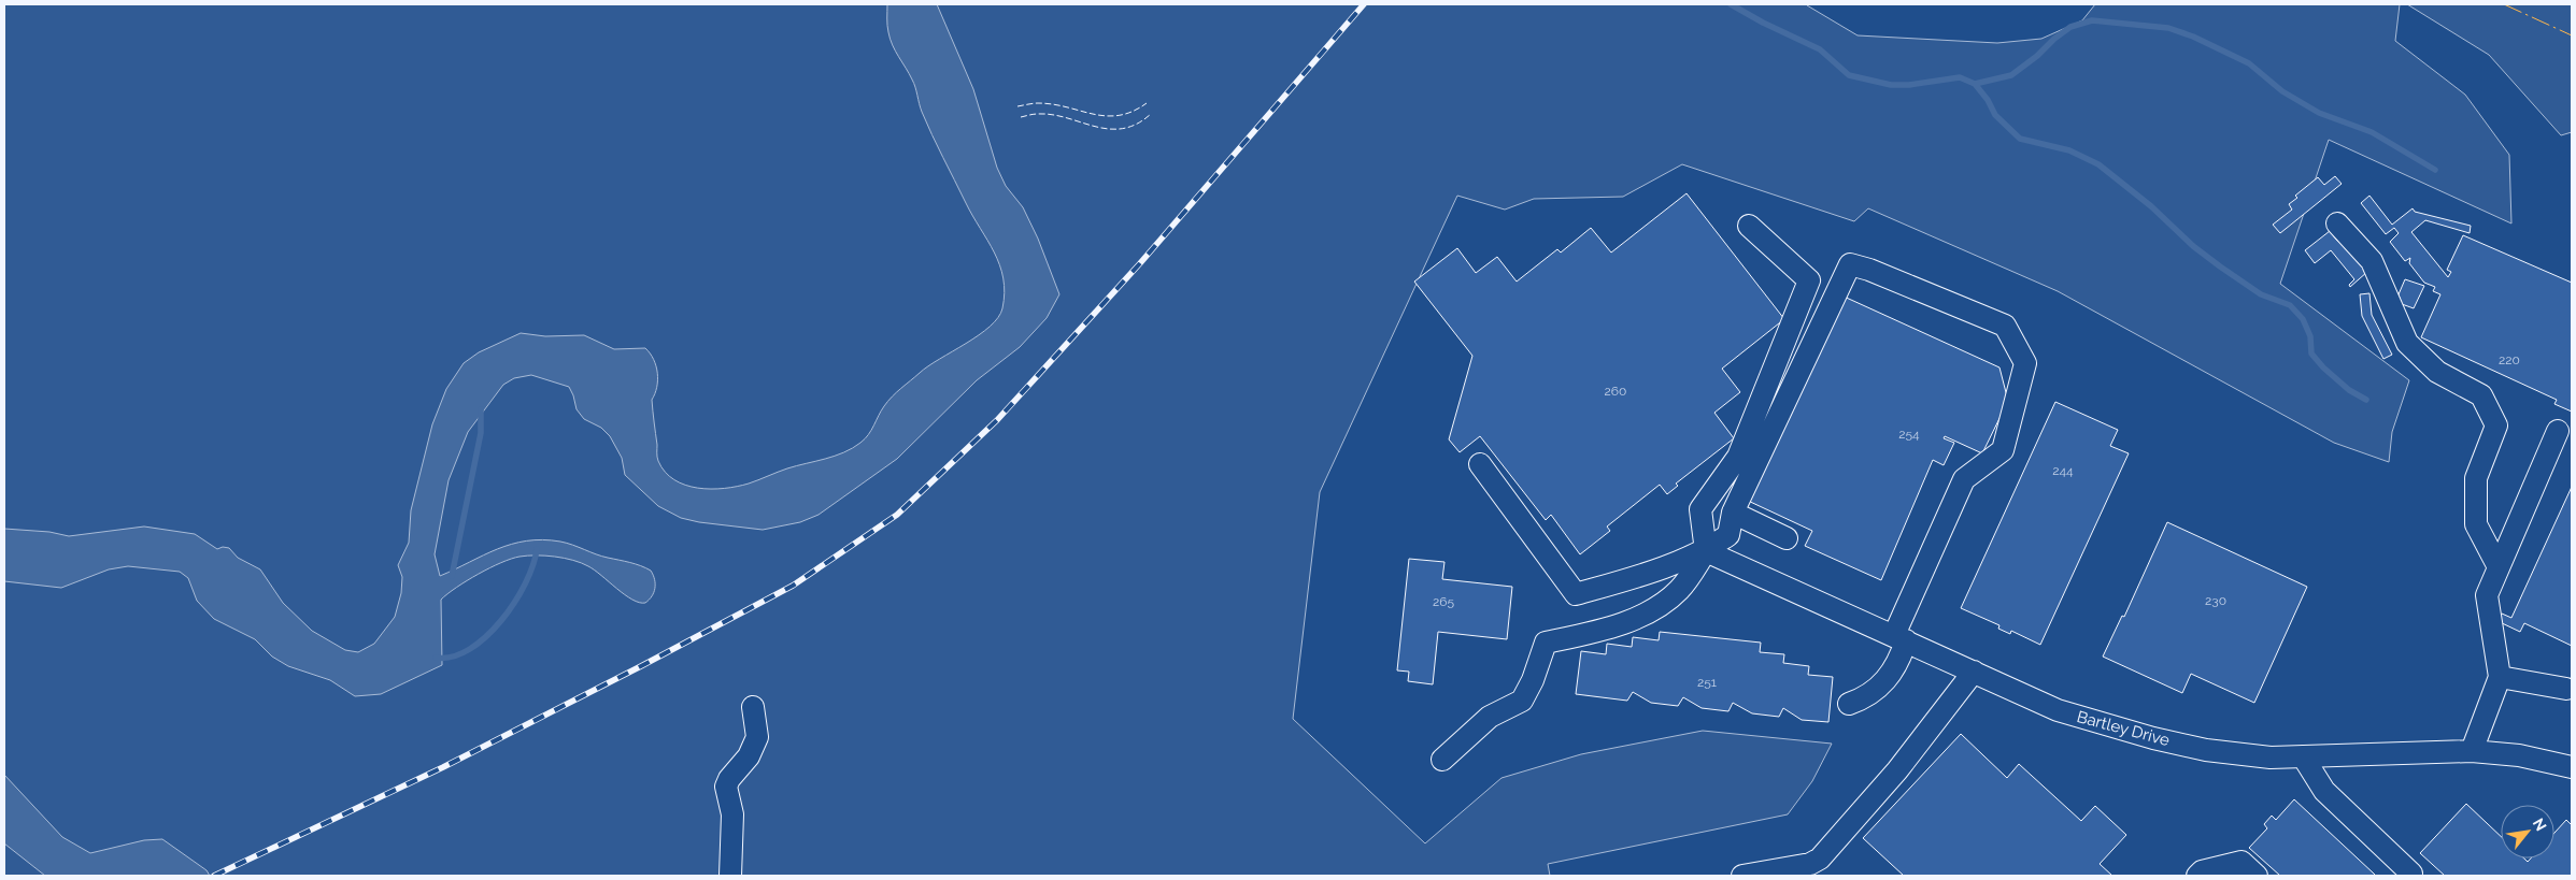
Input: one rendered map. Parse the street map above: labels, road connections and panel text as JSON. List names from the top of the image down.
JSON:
{
  "streets": {
    "street": ["Bartley Drive"]
  },
  "house_numbers": [
    "220",
    "260",
    "254",
    "244",
    "230",
    "265",
    "251"
  ],
  "north": "top right"
}
